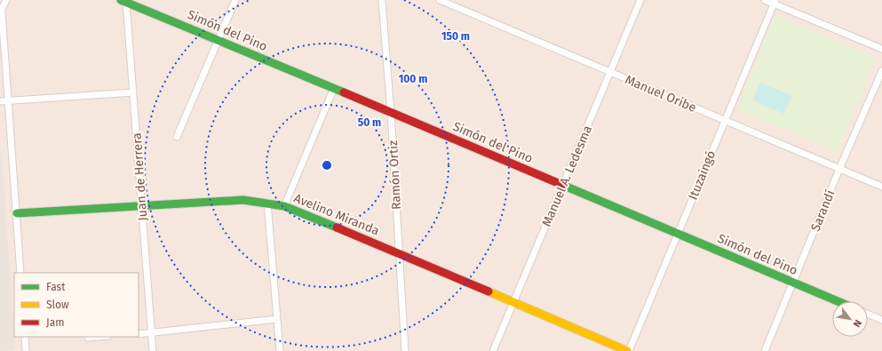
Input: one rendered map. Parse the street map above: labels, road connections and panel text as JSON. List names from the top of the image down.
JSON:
{
  "streets": {
    "street": [
      "Simón del Pino",
      "Manuel Oribe",
      "Ramón Ortiz",
      "Ituzaingó",
      "Manuel A. Ledesma",
      "Juan de Herrera",
      "Sarandí",
      "Avelino Miranda"
    ]
  },
  "crossings": [
    ["Simón del Pino", "Ramón Ortiz"],
    ["Simón del Pino", "Ituzaingó"],
    ["Simón del Pino", "Manuel A. Ledesma"],
    ["Simón del Pino", "Juan de Herrera"],
    ["Simón del Pino", "Sarandí"],
    ["Manuel Oribe", "Ituzaingó"],
    ["Manuel Oribe", "Manuel A. Ledesma"],
    ["Manuel Oribe", "Sarandí"],
    ["Ramón Ortiz", "Avelino Miranda"],
    ["Ituzaingó", "Avelino Miranda"],
    ["Manuel A. Ledesma", "Avelino Miranda"],
    ["Juan de Herrera", "Avelino Miranda"]
  ],
  "legend": ["Fast", "Slow", "Jam"],
  "north": "bottom right",
  "rings": ["150 m", "100 m", "50 m"]
}
